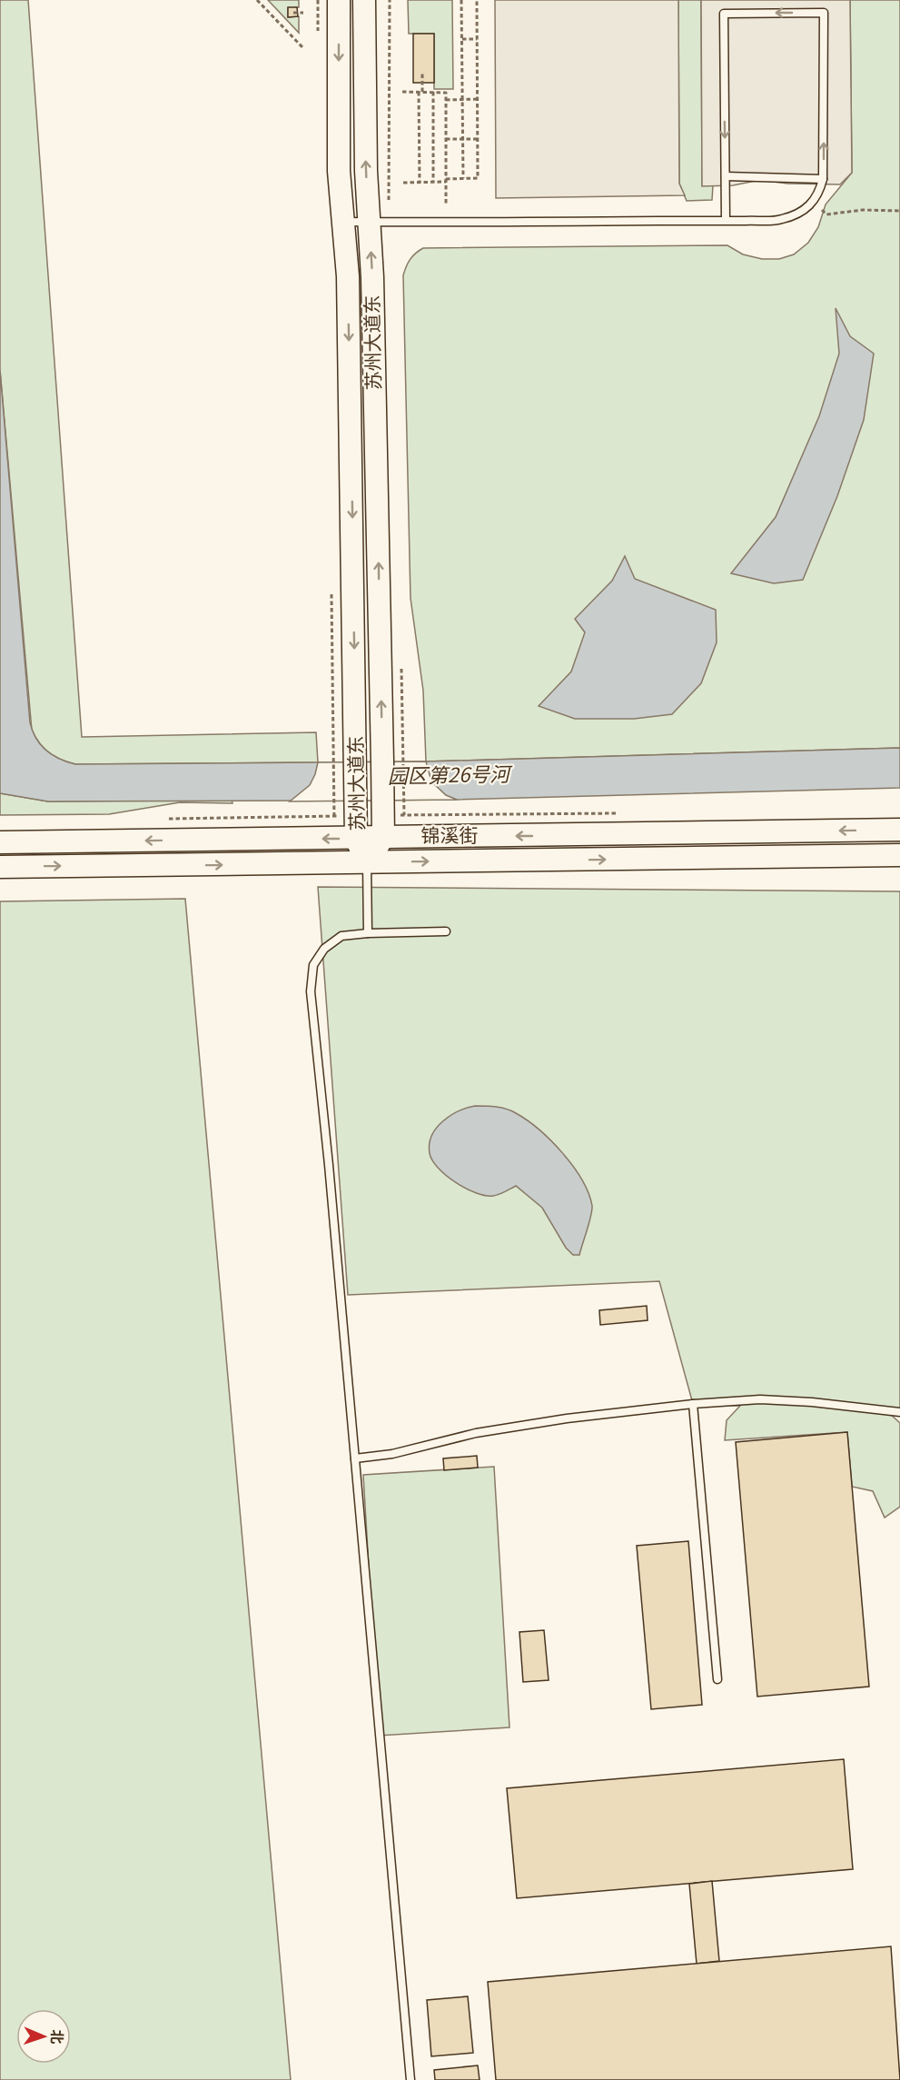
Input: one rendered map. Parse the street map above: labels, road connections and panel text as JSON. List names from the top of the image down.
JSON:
{
  "streets": {
    "main road": ["苏州大道东", "锦溪街"]
  },
  "crossings": [
    ["苏州大道东", "锦溪街"]
  ],
  "water": ["园区第26号河"],
  "north": "right"
}
